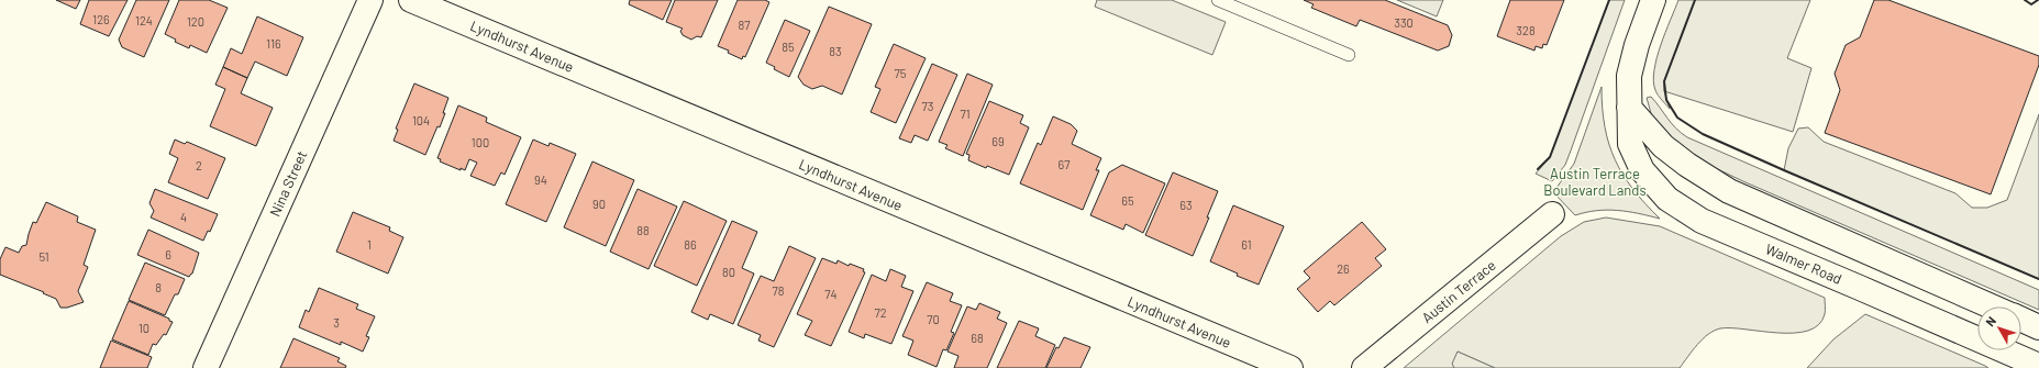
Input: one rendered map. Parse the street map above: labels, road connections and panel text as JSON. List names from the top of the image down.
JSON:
{
  "streets": {
    "street": [
      "Lyndhurst Avenue",
      "Nina Street",
      "Walmer Road",
      "Austin Terrace"
    ]
  },
  "parks": ["Austin Terrace Boulevard Lands"],
  "house_numbers": [
    "126",
    "124",
    "120",
    "330",
    "87",
    "328",
    "116",
    "85",
    "83",
    "75",
    "73",
    "71",
    "104",
    "69",
    "100",
    "67",
    "2",
    "94",
    "65",
    "90",
    "63",
    "4",
    "88",
    "1",
    "86",
    "61",
    "6",
    "51",
    "26",
    "80",
    "8",
    "78",
    "74",
    "72",
    "70",
    "3",
    "10",
    "68"
  ],
  "north": "top left"
}
